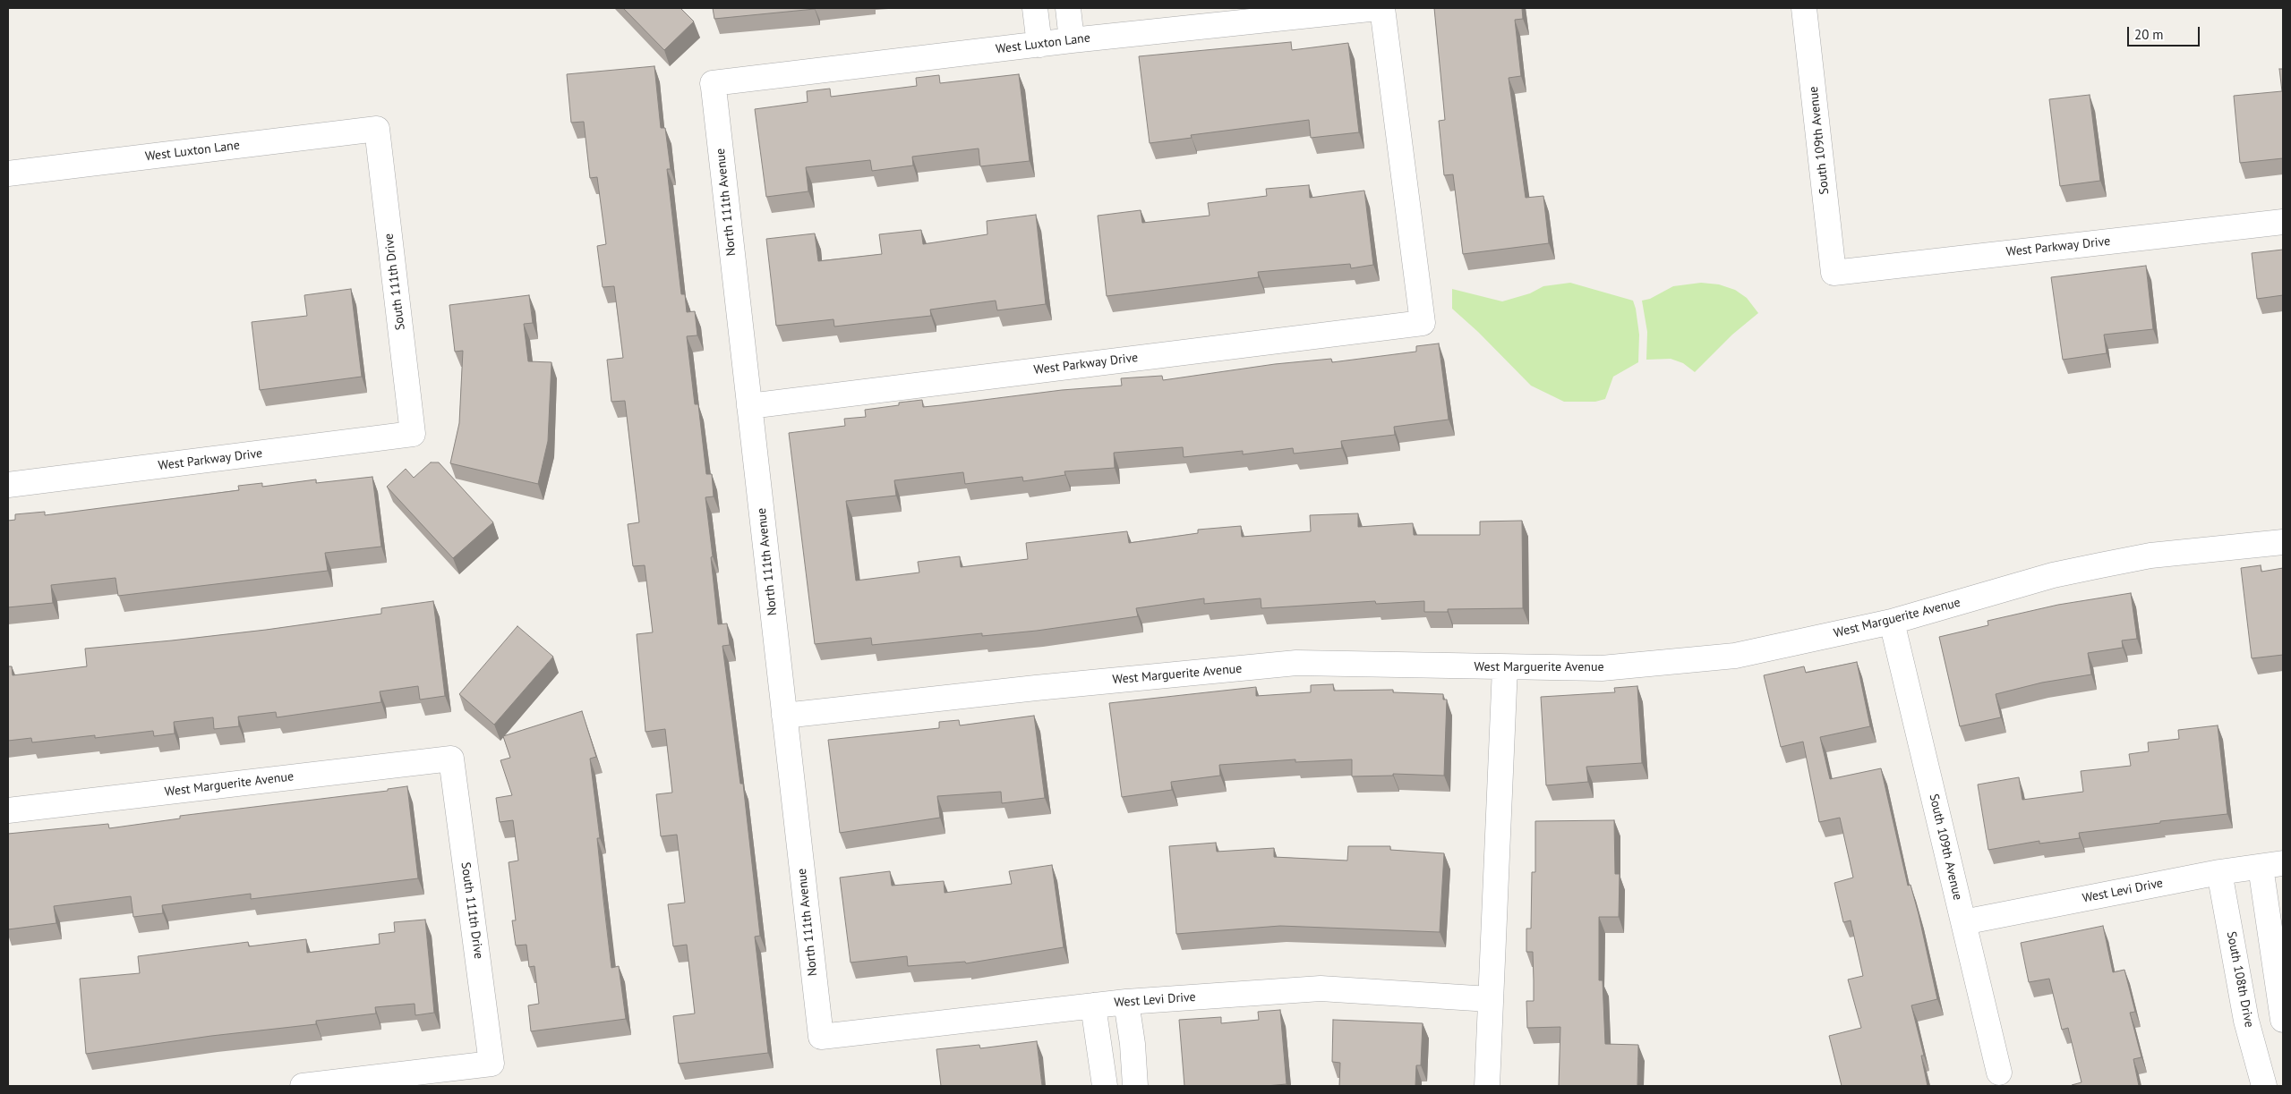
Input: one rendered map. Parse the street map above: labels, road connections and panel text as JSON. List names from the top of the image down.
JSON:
{
  "streets": {
    "street": [
      "West Luxton Lane",
      "South 109th Avenue",
      "North 111th Avenue",
      "West Parkway Drive",
      "South 111th Drive",
      "West Marguerite Avenue",
      "West Levi Drive",
      "South 108th Drive"
    ]
  },
  "crossings": [
    ["West Luxton Lane", "North 111th Avenue"],
    ["West Luxton Lane", "South 111th Drive"],
    ["South 109th Avenue", "West Parkway Drive"],
    ["South 109th Avenue", "West Marguerite Avenue"],
    ["South 109th Avenue", "West Levi Drive"],
    ["North 111th Avenue", "West Parkway Drive"],
    ["North 111th Avenue", "West Marguerite Avenue"],
    ["North 111th Avenue", "West Levi Drive"],
    ["West Parkway Drive", "South 111th Drive"],
    ["South 111th Drive", "West Marguerite Avenue"],
    ["West Levi Drive", "South 108th Drive"]
  ],
  "scale_bar": "20 m"
}
